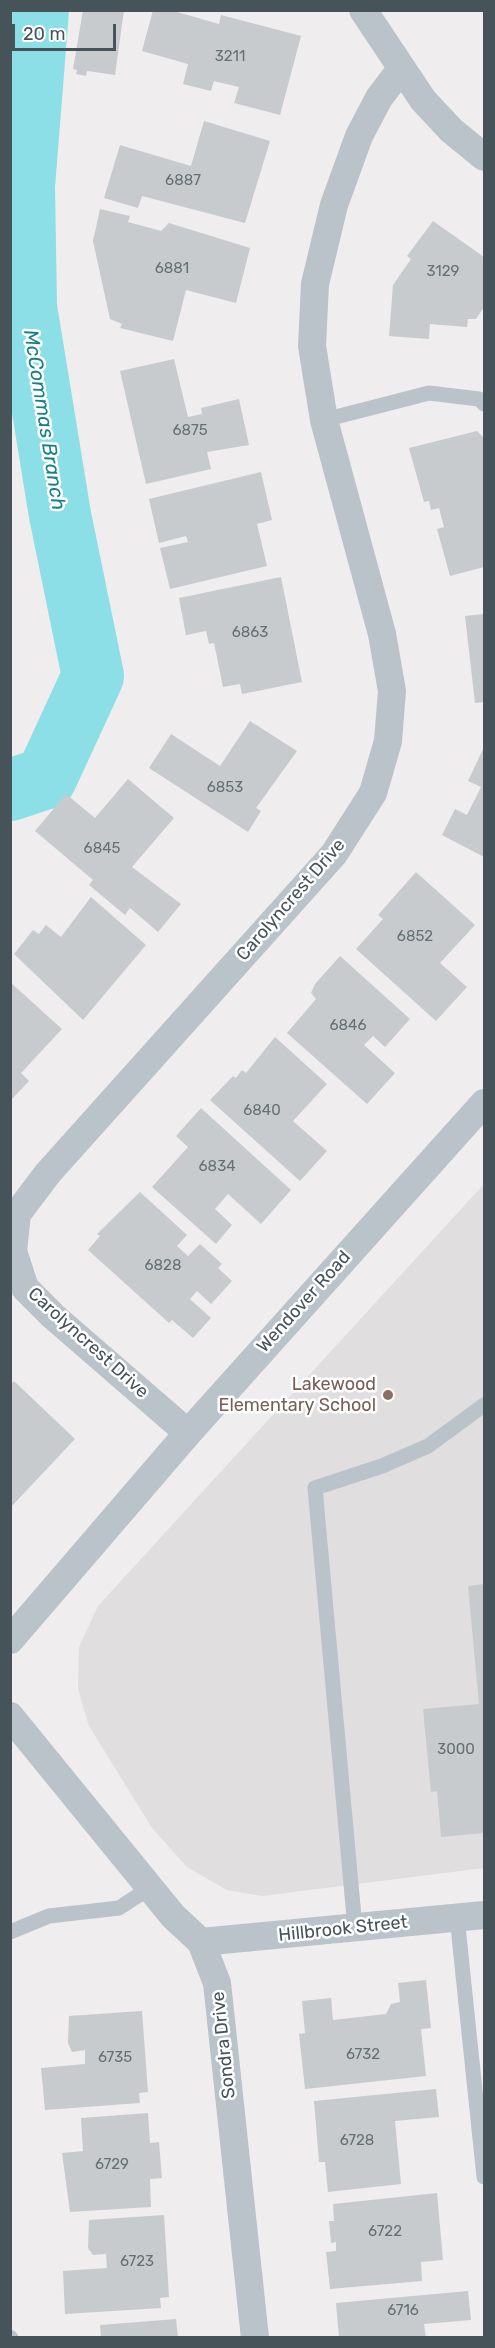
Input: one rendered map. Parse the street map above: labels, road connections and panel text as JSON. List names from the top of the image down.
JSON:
{
  "streets": {
    "street": [
      "Carolyncrest Drive",
      "Wendover Road",
      "Hillbrook Street",
      "Sondra Drive"
    ]
  },
  "crossings": [
    ["Carolyncrest Drive", "Wendover Road"],
    ["Hillbrook Street", "Sondra Drive"]
  ],
  "water": ["McCommas Branch"],
  "places": ["Lakewood Elementary School"],
  "house_numbers": [
    "3211",
    "6887",
    "6881",
    "3129",
    "6875",
    "6863",
    "6853",
    "6845",
    "6852",
    "6846",
    "6840",
    "6834",
    "6828",
    "3000",
    "6732",
    "6735",
    "6728",
    "6729",
    "6722",
    "6723",
    "6716"
  ],
  "scale_bar": "20 m"
}
